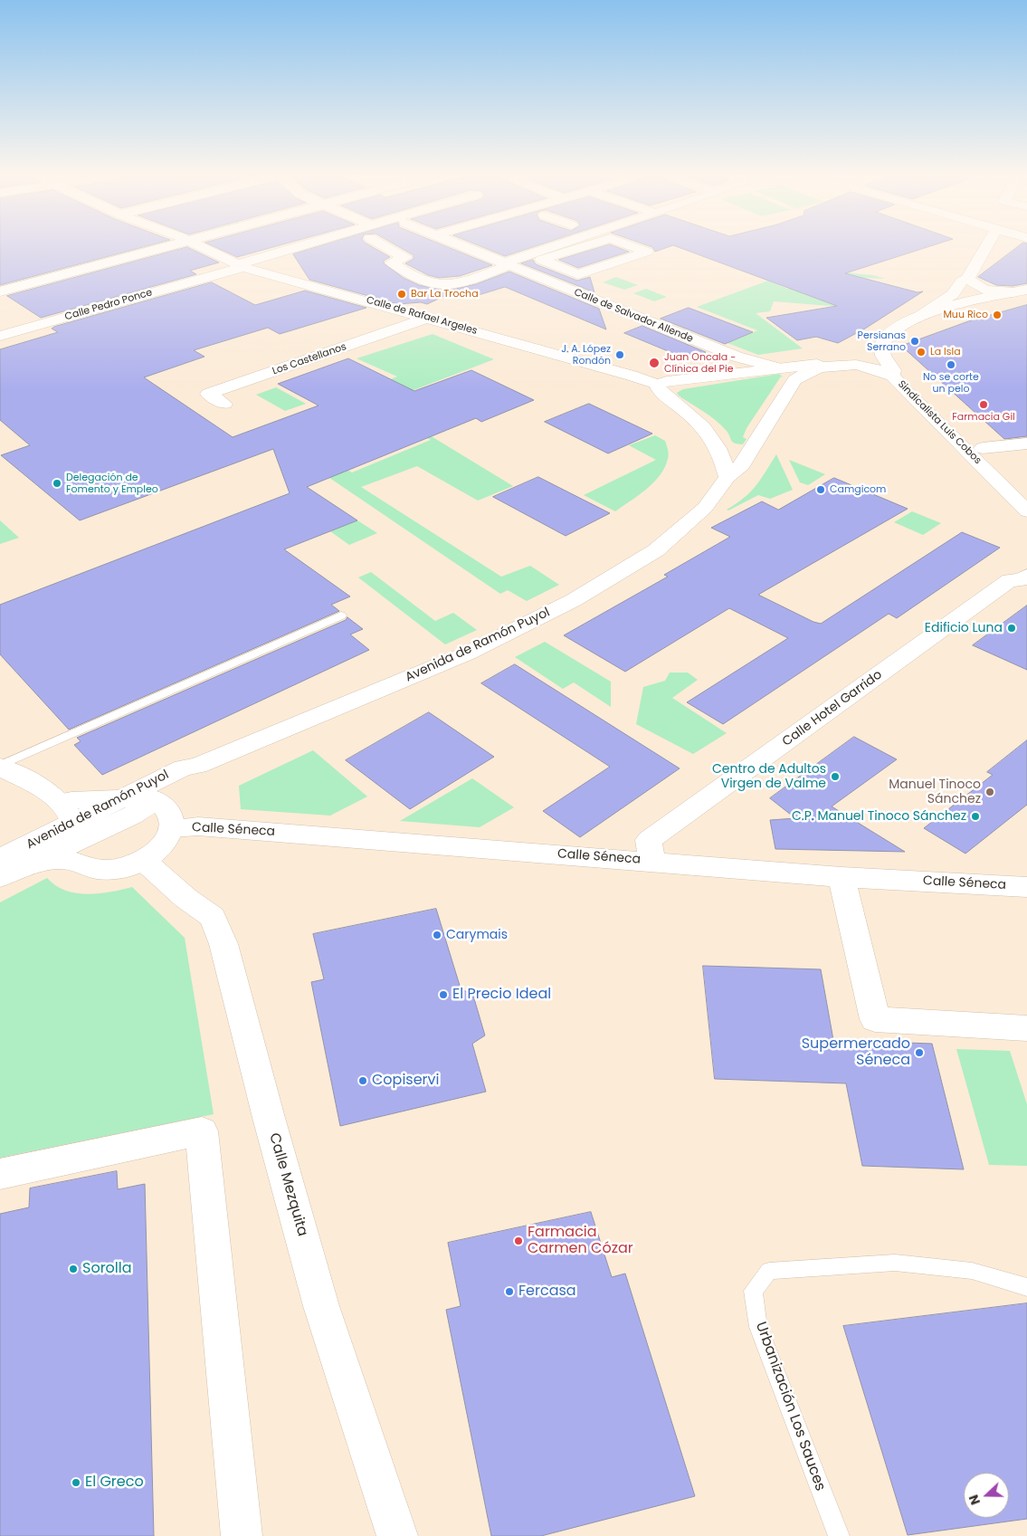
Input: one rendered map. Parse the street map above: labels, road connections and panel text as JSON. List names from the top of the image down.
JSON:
{
  "streets": {
    "street": [
      "Calle Pedro Ponce",
      "Calle de Rafael Argeles",
      "Calle de Salvador Allende",
      "Los Castellanos",
      "Sindicalista Luis Cobos",
      "Avenida de Ramón Puyol",
      "Calle Hotel Garrido",
      "Calle Séneca",
      "Calle Mezquita"
    ],
    "lane": ["Urbanización Los Sauces"]
  },
  "crossings": [
    ["Calle Pedro Ponce", "Calle de Rafael Argeles"],
    ["Calle de Rafael Argeles", "Los Castellanos"],
    ["Calle Hotel Garrido", "Calle Séneca"]
  ],
  "places": [
    "Bar La Trocha",
    "Muu Rico",
    "Persianas Serrano",
    "La Isla",
    "J. A. López Rondón",
    "Juan Oncala - Clínica del Pie",
    "No se corte un pelo",
    "Farmacia Gil",
    "Delegación de Fomento y Empleo",
    "Camgicom",
    "Edificio Luna",
    "Centro de Adultos Virgen de Valme",
    "Manuel Tinoco Sánchez",
    "C.P. Manuel Tinoco Sánchez",
    "Carymais",
    "El Precio Ideal",
    "Supermercado Séneca",
    "Copiservi",
    "Farmacia Carmen Cózar",
    "Sorolla",
    "Fercasa",
    "El Greco"
  ],
  "north": "left"
}
